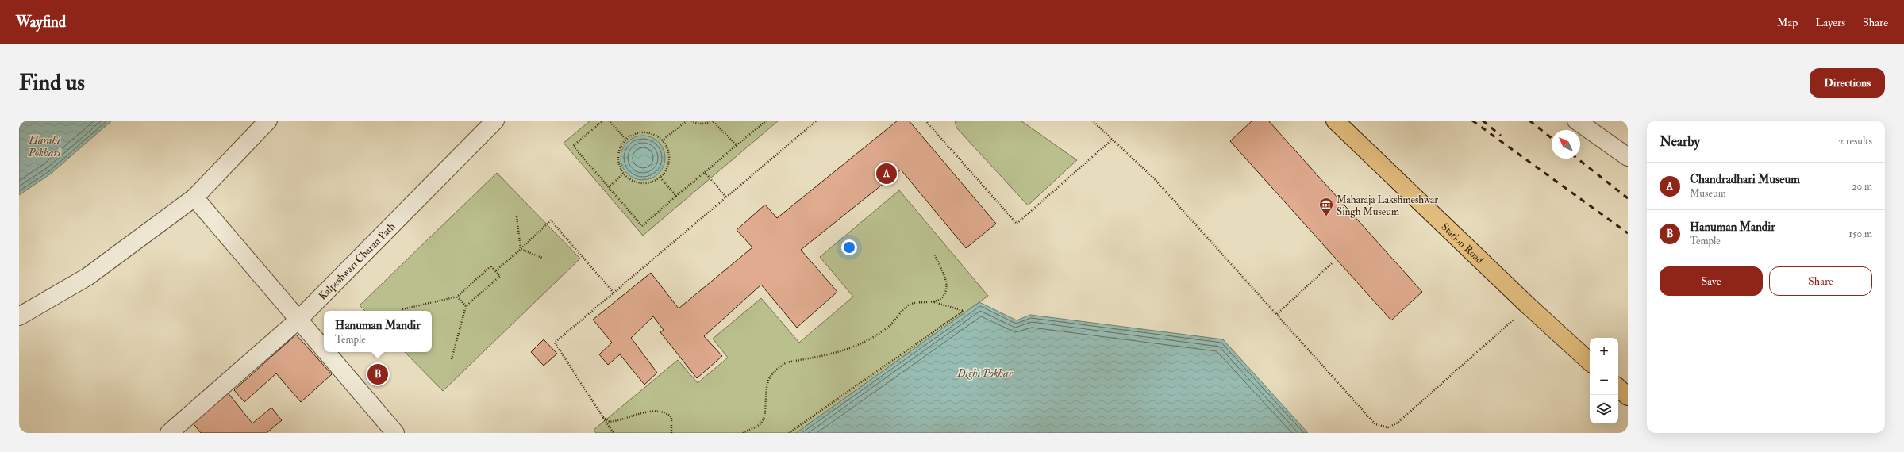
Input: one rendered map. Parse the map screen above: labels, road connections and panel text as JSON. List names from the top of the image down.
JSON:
{
  "streets": {
    "main road": ["Station Road"],
    "street": ["Kalpeshwari Charan Path"]
  },
  "water": ["Harahi Pokhari", "Dighi Pokhar"],
  "places": {
    "museum": ["Maharaja Lakshmeshwar Singh Museum"]
  },
  "north": "top left",
  "page": {
    "header": "Wayfind",
    "nav": ["Map", "Layers", "Share"],
    "buttons": [
      "Directions",
      ["Save", "Share"]
    ],
    "title": "Find us",
    "heading": ["Nearby", "2 results"],
    "pins": ["A", "B"],
    "list": [
      {
        "mark": "A",
        "name": "Chandradhari Museum",
        "note": "Museum",
        "value": "20 m"
      },
      {
        "mark": "B",
        "name": "Hanuman Mandir",
        "note": "Temple",
        "value": "150 m"
      }
    ],
    "popup": ["Hanuman Mandir", "Temple"],
    "map_buttons": ["+", "−"]
  }
}
